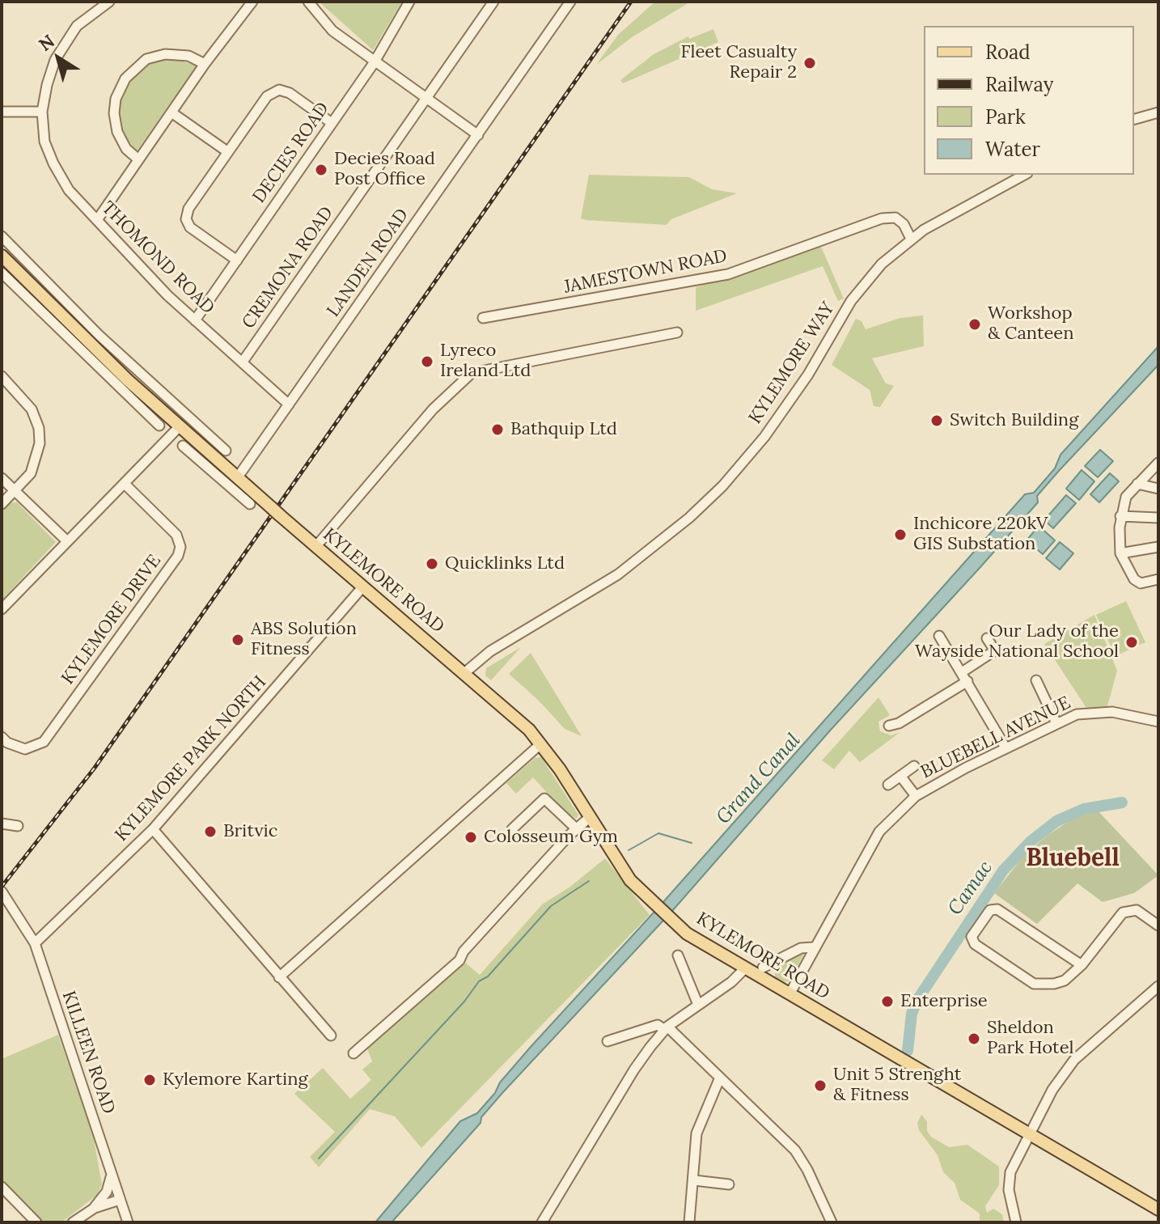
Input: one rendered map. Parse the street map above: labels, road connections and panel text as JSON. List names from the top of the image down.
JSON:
{
  "streets": {
    "main road": ["KYLEMORE ROAD"],
    "street": [
      "DECIES ROAD",
      "THOMOND ROAD",
      "LANDEN ROAD",
      "CREMONA ROAD",
      "JAMESTOWN ROAD",
      "KYLEMORE WAY",
      "KYLEMORE DRIVE",
      "BLUEBELL AVENUE",
      "KYLEMORE PARK NORTH",
      "KILLEEN ROAD"
    ]
  },
  "crossings": [
    ["DECIES ROAD", "THOMOND ROAD"],
    ["THOMOND ROAD", "LANDEN ROAD"],
    ["THOMOND ROAD", "CREMONA ROAD"],
    ["LANDEN ROAD", "KYLEMORE ROAD"],
    ["JAMESTOWN ROAD", "KYLEMORE WAY"],
    ["KYLEMORE WAY", "KYLEMORE ROAD"],
    ["KYLEMORE ROAD", "BLUEBELL AVENUE"],
    ["KYLEMORE ROAD", "KYLEMORE PARK NORTH"],
    ["KYLEMORE PARK NORTH", "KILLEEN ROAD"]
  ],
  "districts": ["Bluebell"],
  "water": ["Grand Canal", "Camac"],
  "places": [
    "Fleet Casualty Repair 2",
    "Decies Road Post Office",
    "Workshop & Canteen",
    "Lyreco Ireland Ltd",
    "Switch Building",
    "Bathquip Ltd",
    "Inchicore 220kV GIS Substation",
    "Quicklinks Ltd",
    "ABS Solution Fitness",
    "Our Lady of the Wayside National School",
    "Britvic",
    "Colosseum Gym",
    "Enterprise",
    "Sheldon Park Hotel",
    "Kylemore Karting",
    "Unit 5 Strenght & Fitness"
  ],
  "legend": [
    "Road",
    "Railway",
    "Park",
    "Water"
  ],
  "north": "top left"
}
